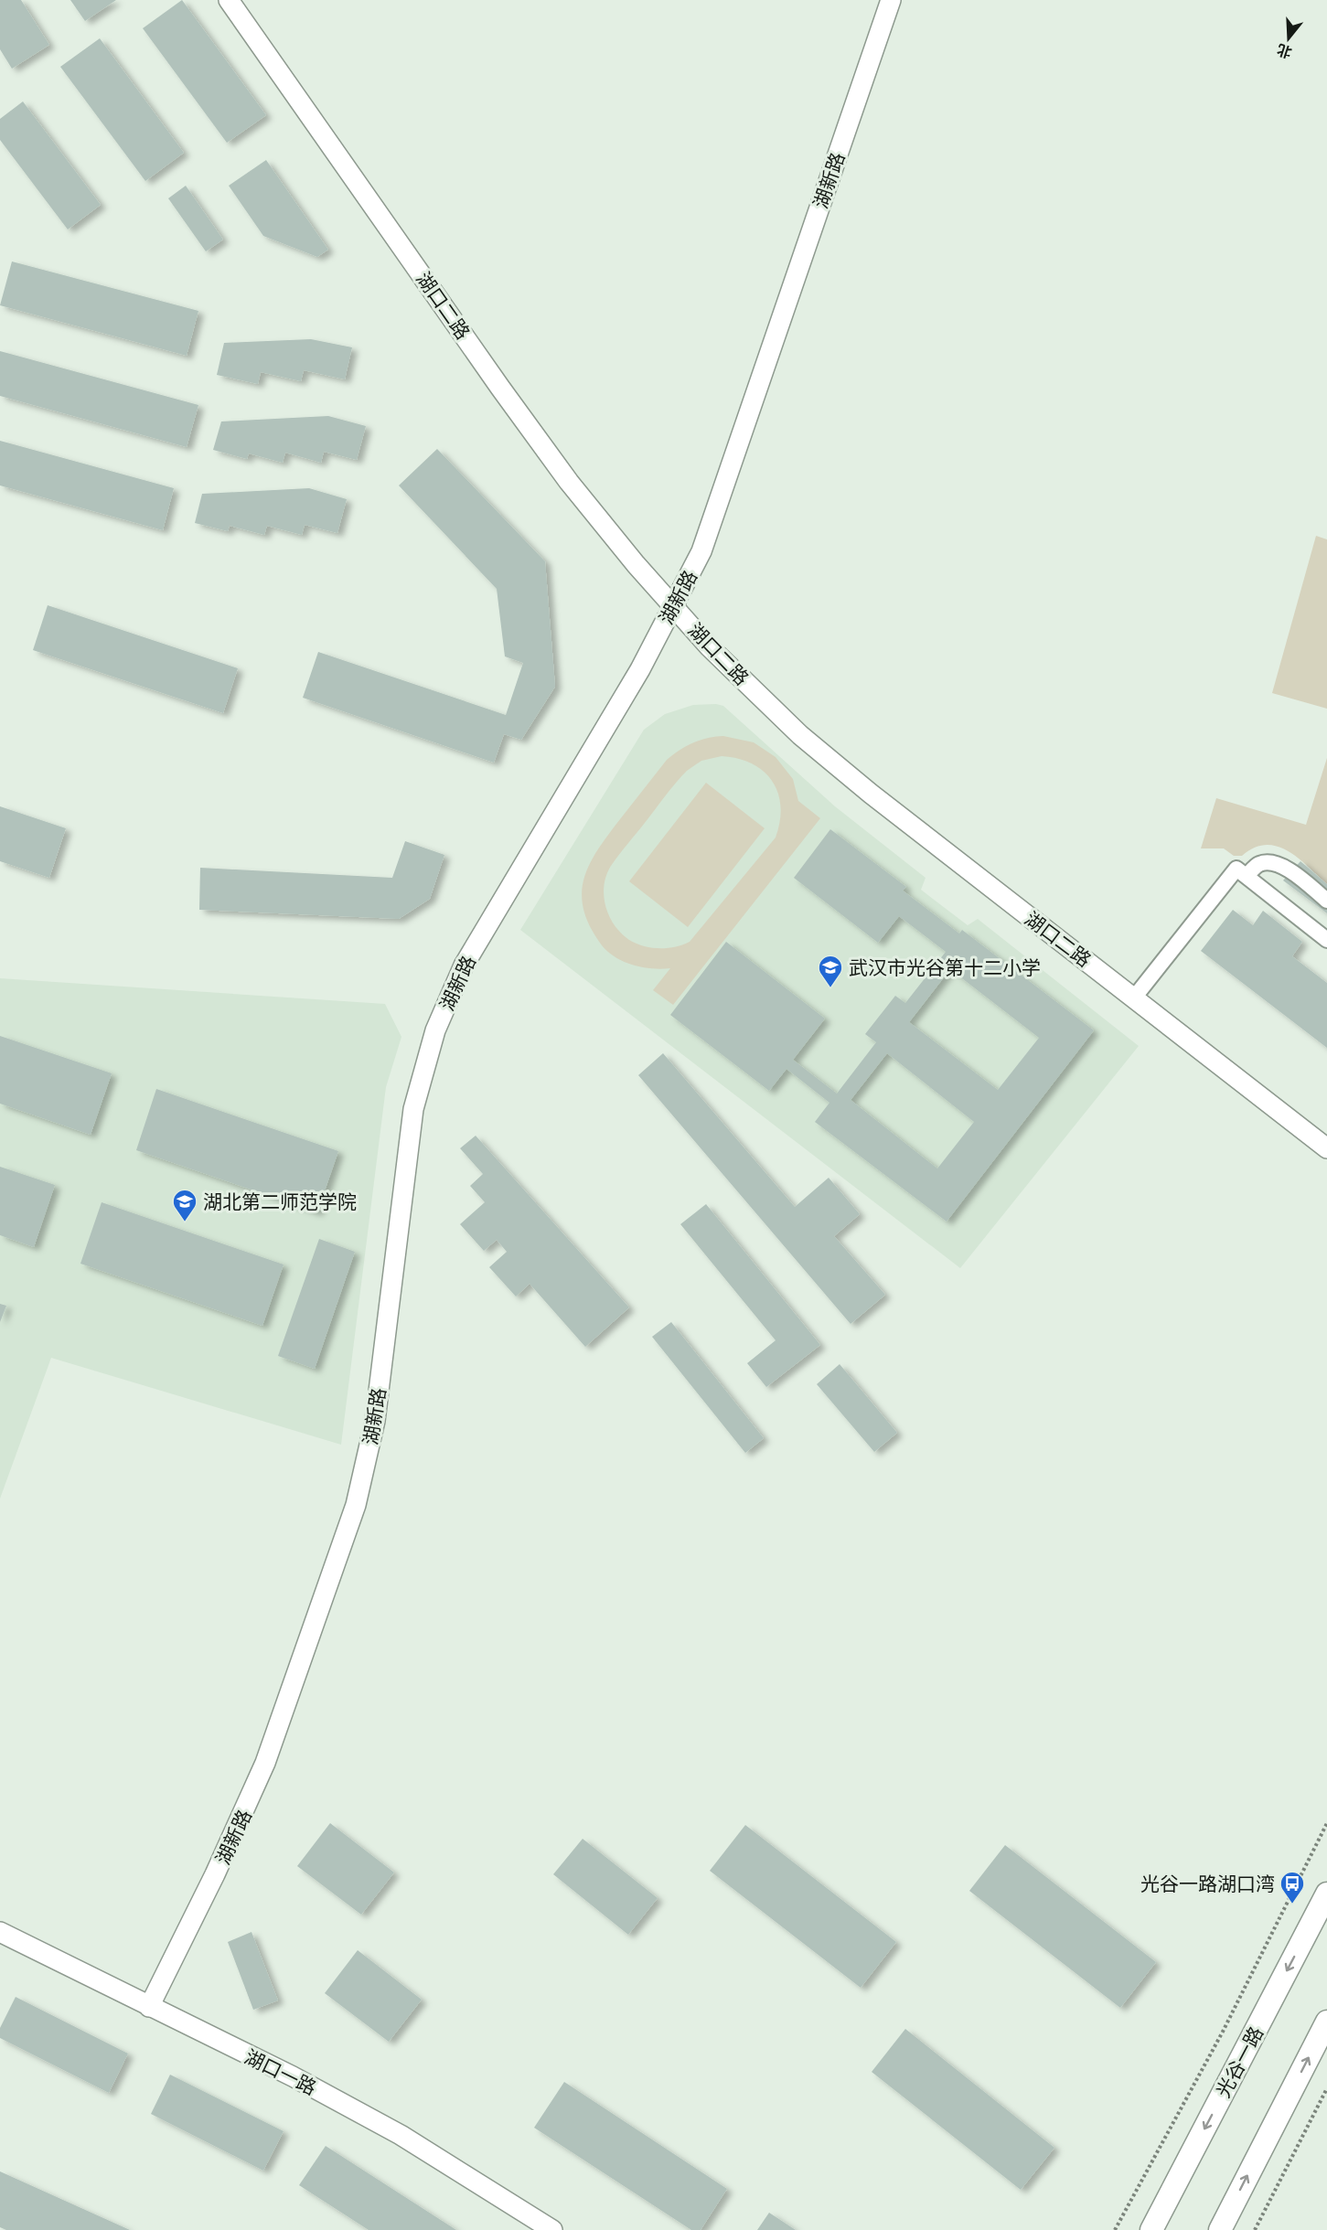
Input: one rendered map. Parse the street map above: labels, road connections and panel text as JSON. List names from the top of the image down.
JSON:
{
  "streets": {
    "main road": ["光谷一路"],
    "street": ["湖新路", "湖口二路", "湖口一路"]
  },
  "crossings": [
    ["湖新路", "湖口二路"],
    ["湖新路", "湖口一路"]
  ],
  "places": {
    "school or university": ["武汉市光谷第十二小学", "湖北第二师范学院"],
    "bus stop": ["光谷一路湖口湾"]
  },
  "north": "bottom"
}
